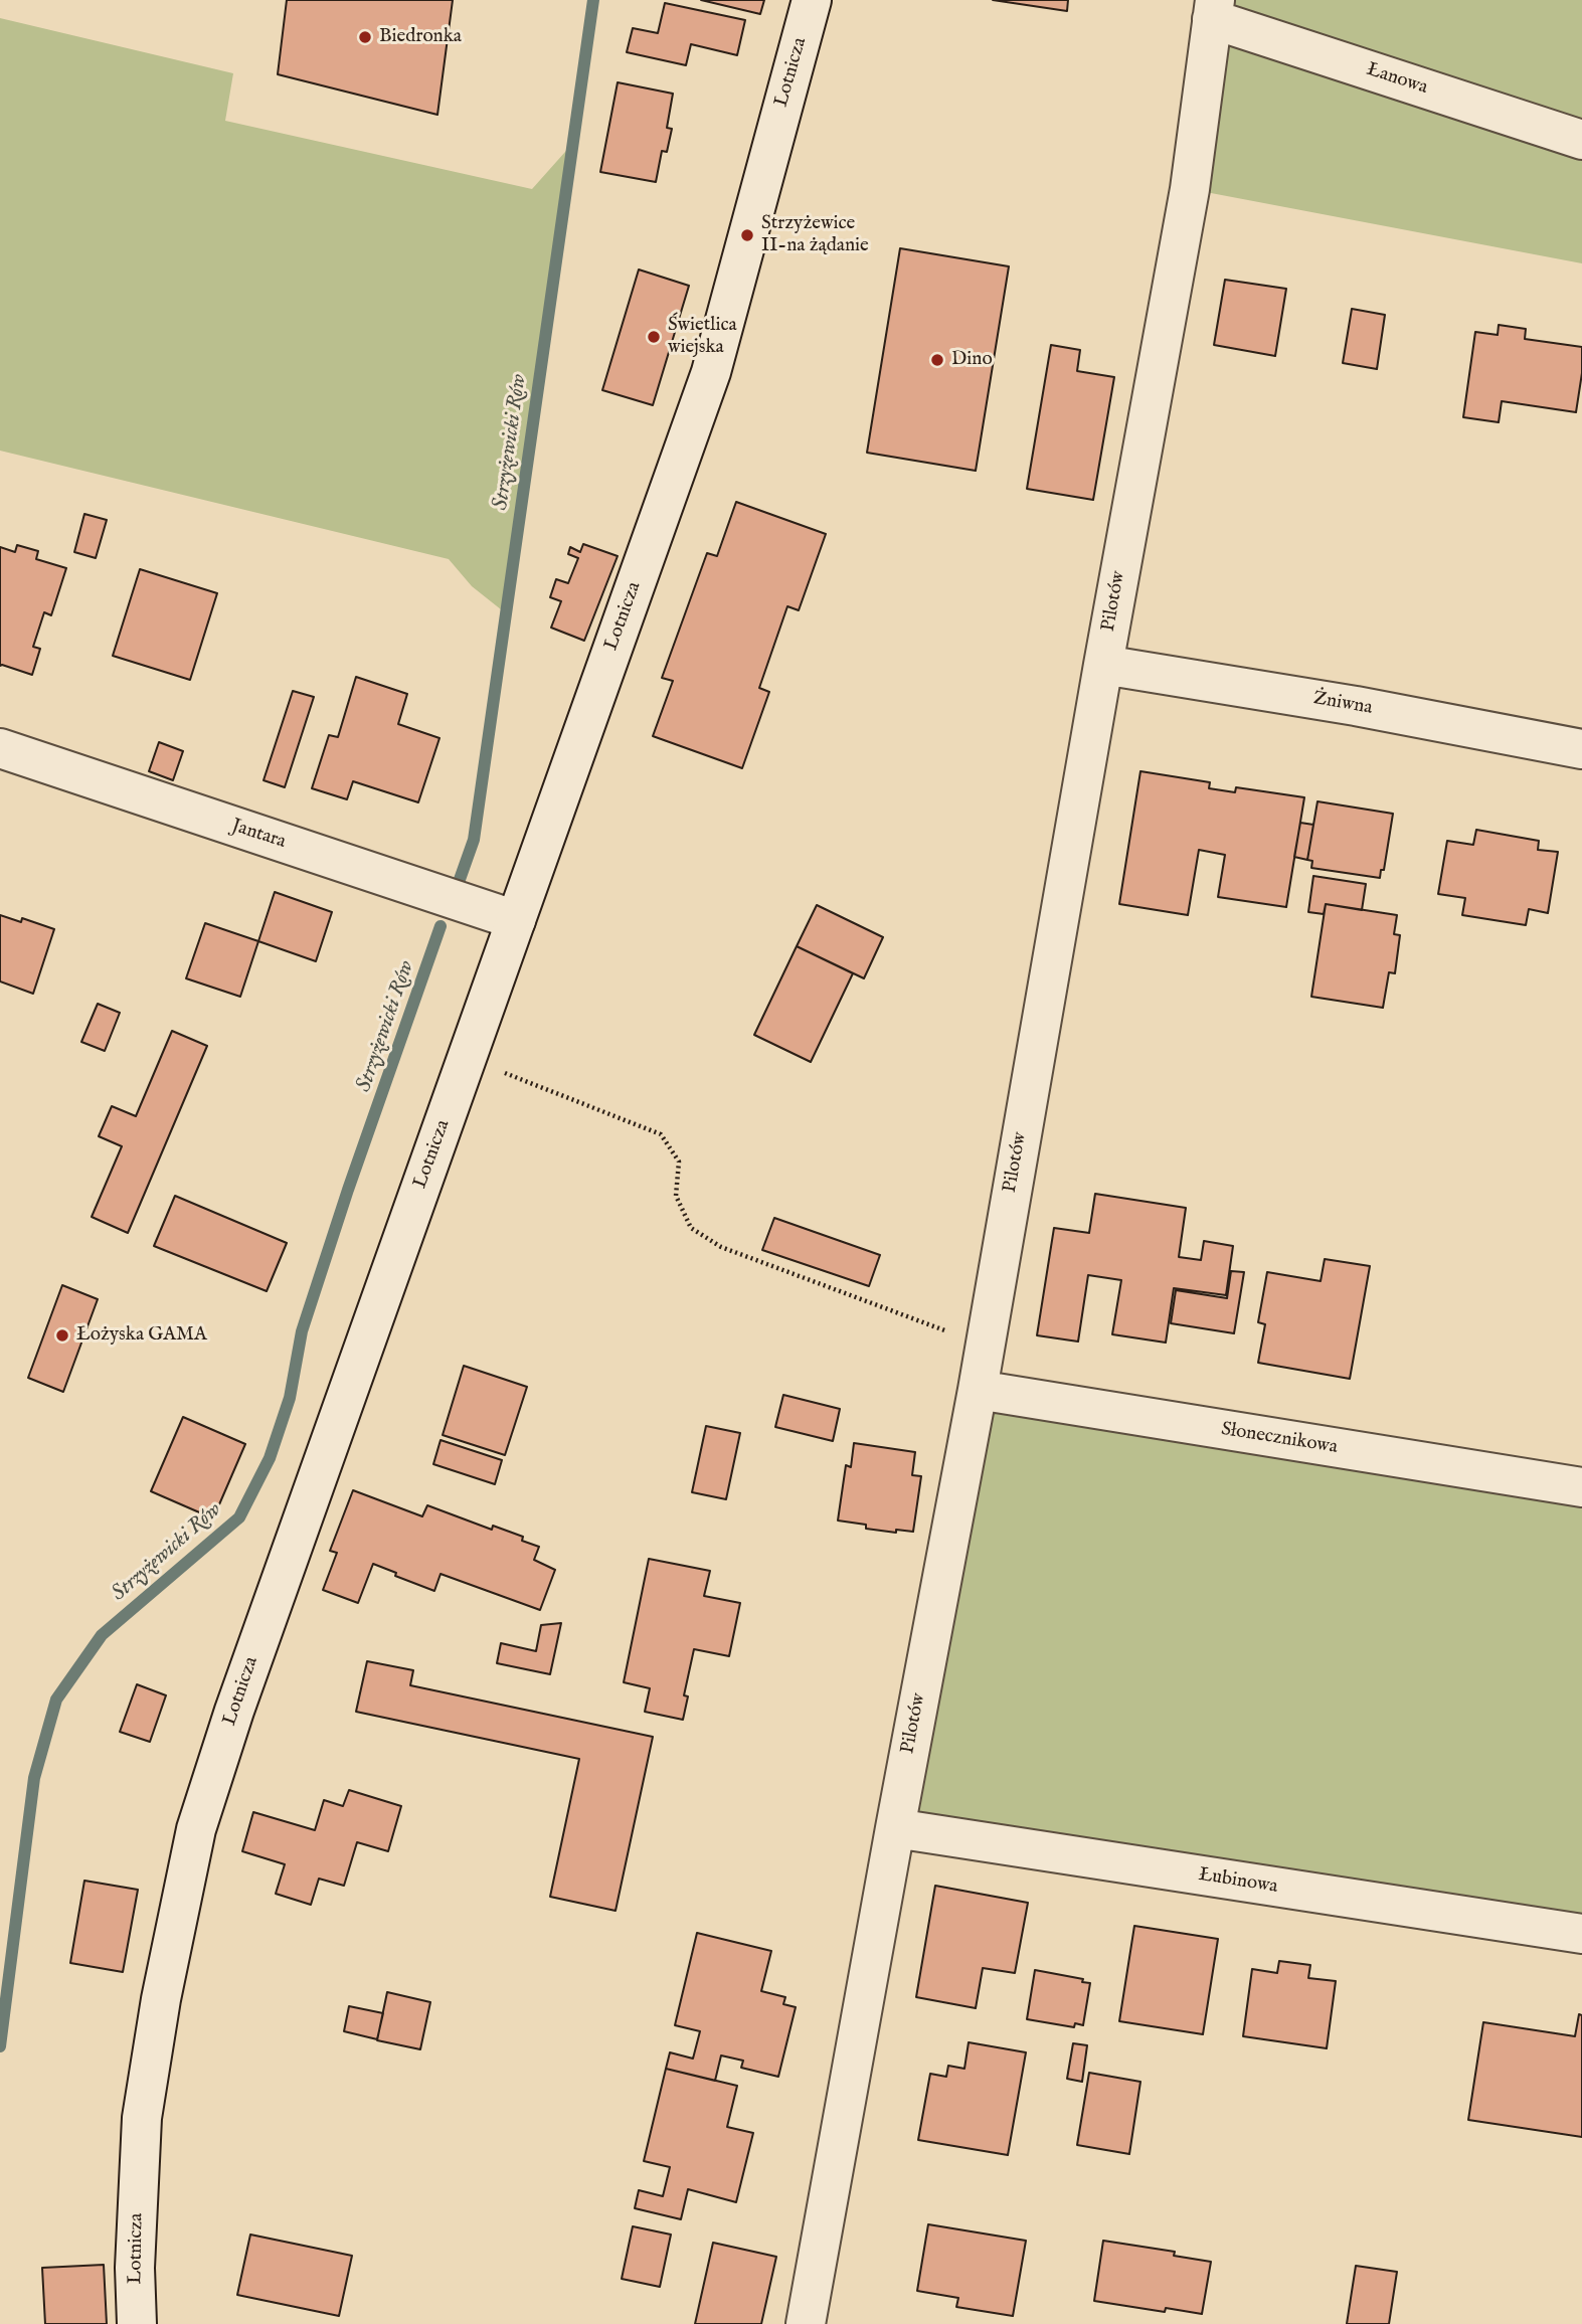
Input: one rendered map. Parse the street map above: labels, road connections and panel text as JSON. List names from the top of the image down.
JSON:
{
  "streets": {
    "street": [
      "Lotnicza",
      "Łanowa",
      "Pilotów",
      "Żniwna",
      "Jantara",
      "Słonecznikowa",
      "Łubinowa"
    ]
  },
  "crossings": [
    ["Lotnicza", "Jantara"],
    ["Łanowa", "Pilotów"],
    ["Pilotów", "Żniwna"],
    ["Pilotów", "Słonecznikowa"],
    ["Pilotów", "Łubinowa"]
  ],
  "water": ["Strzyżewicki Rów"],
  "places": [
    "Biedronka",
    "Strzyżewice II-na żądanie",
    "Świetlica wiejska",
    "Dino",
    "Łożyska GAMA"
  ]
}
